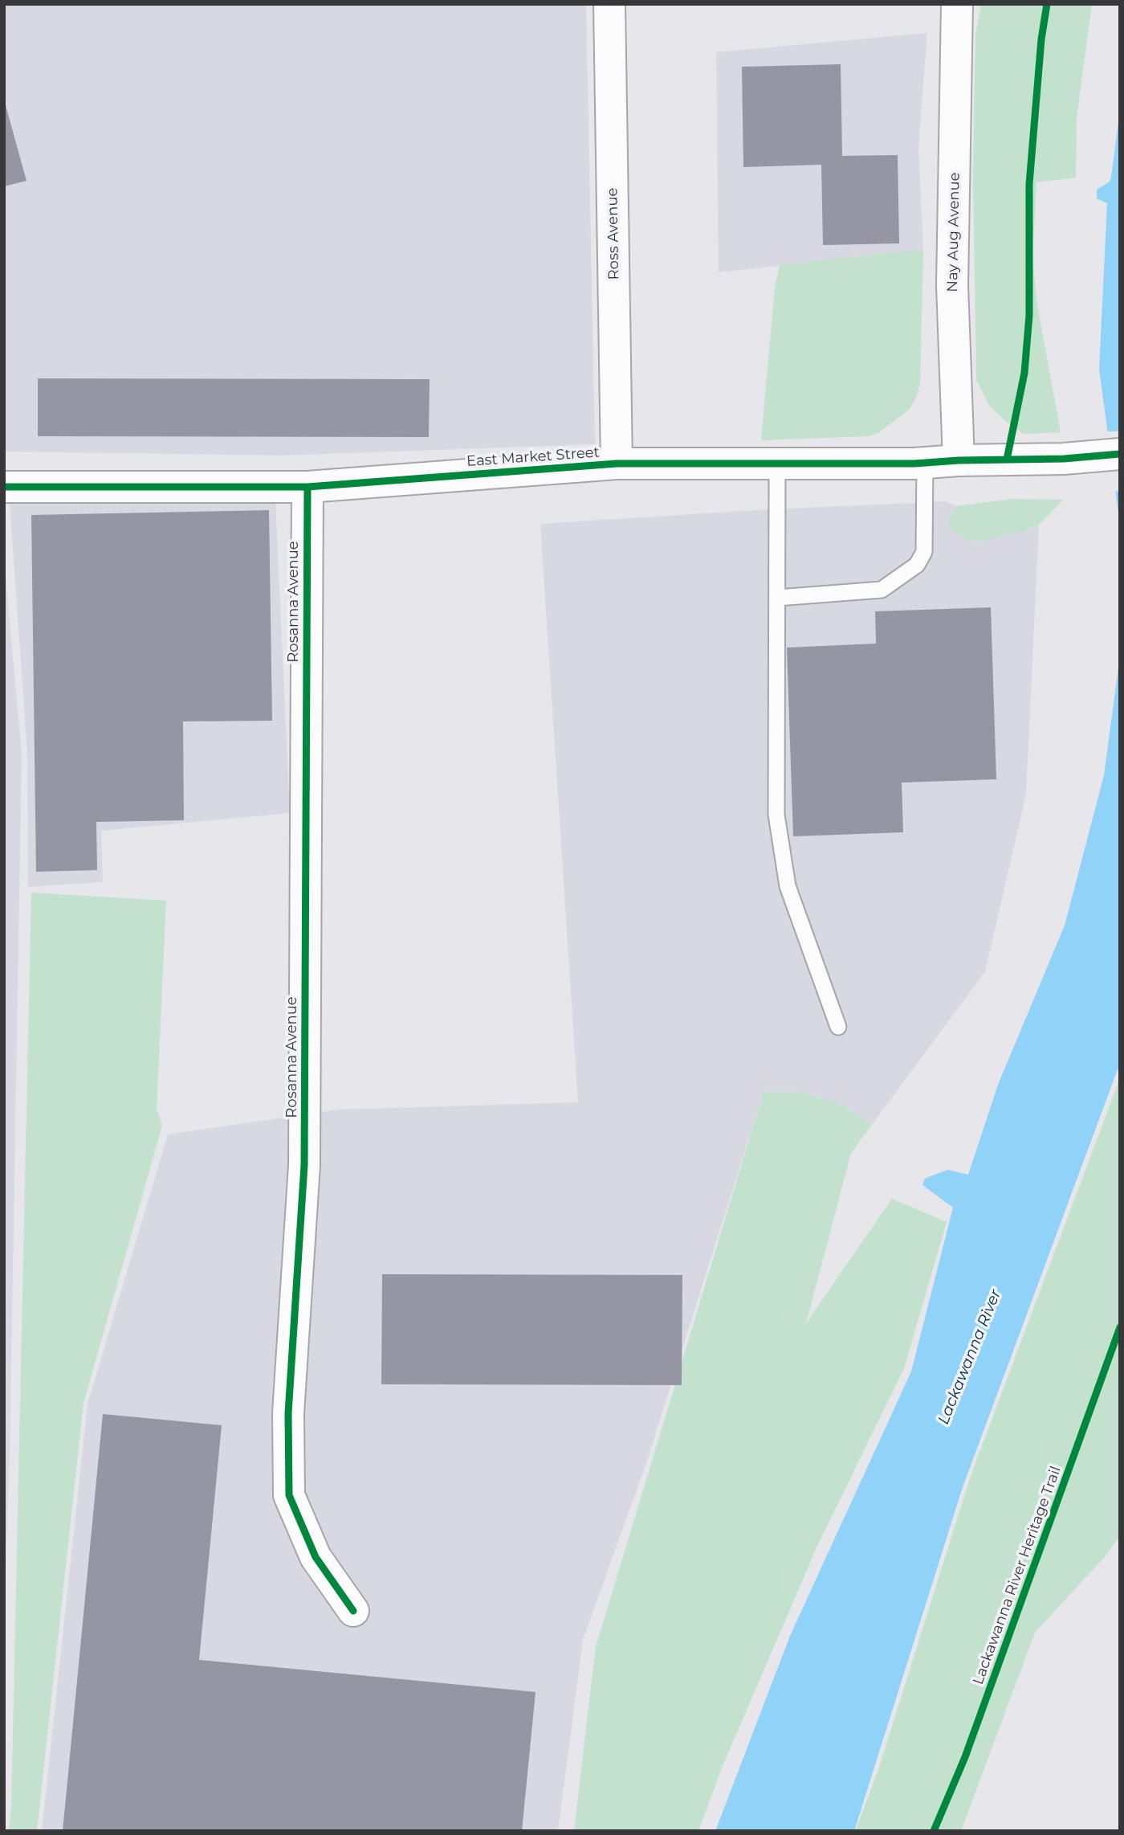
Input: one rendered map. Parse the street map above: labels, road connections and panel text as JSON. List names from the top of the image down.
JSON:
{
  "streets": {
    "street": [
      "Nay Aug Avenue",
      "Ross Avenue",
      "East Market Street",
      "Rosanna Avenue"
    ],
    "cycle path": ["Lackawanna River Heritage Trail"]
  },
  "crossings": [
    ["Nay Aug Avenue", "East Market Street"],
    ["Ross Avenue", "East Market Street"],
    ["East Market Street", "Rosanna Avenue"]
  ],
  "water": ["Lackawanna River"]
}
